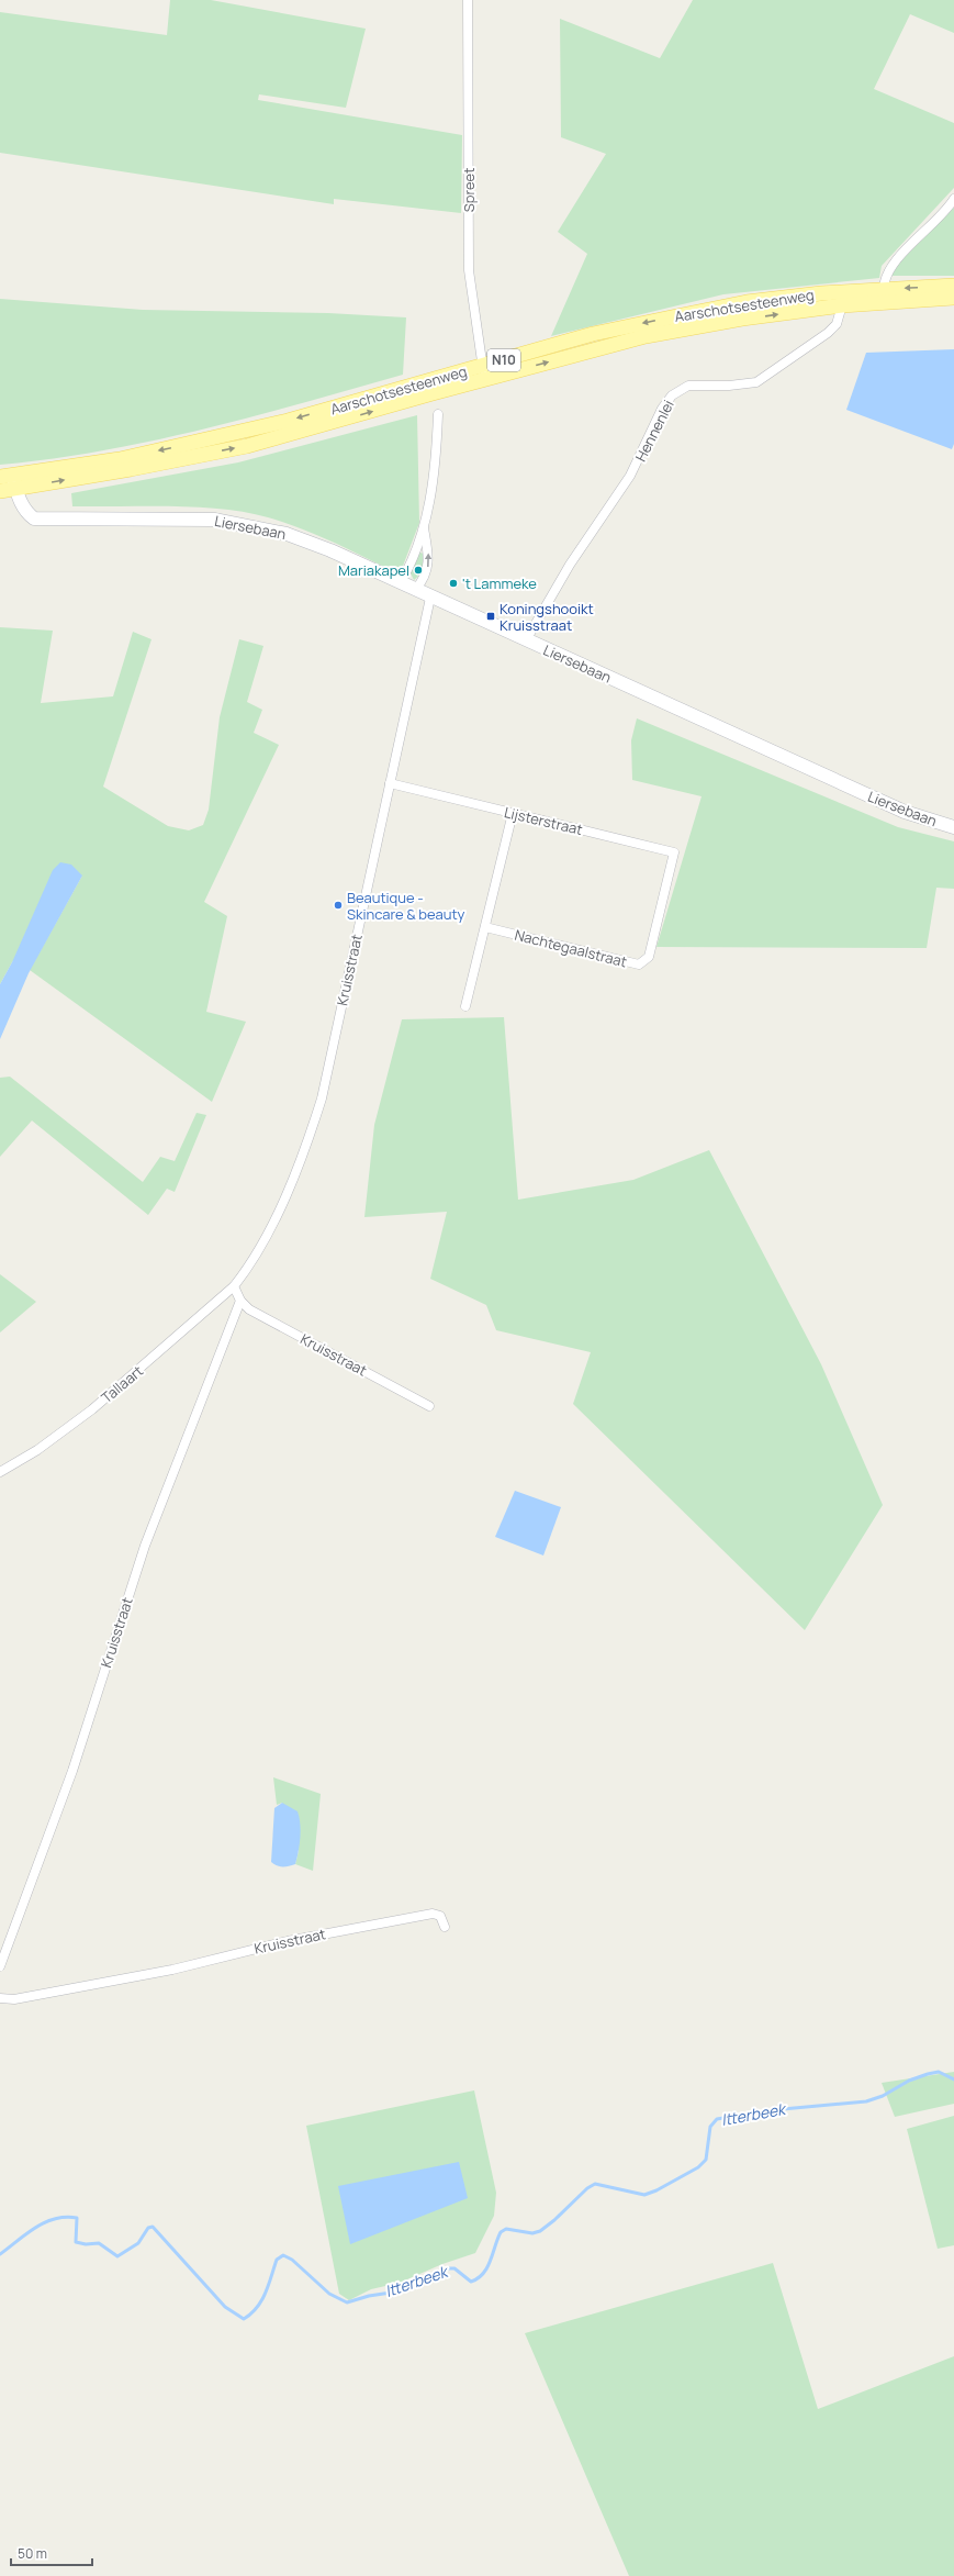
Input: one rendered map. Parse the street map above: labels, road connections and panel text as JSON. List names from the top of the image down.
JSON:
{
  "streets": {
    "main road": ["Aarschotsesteenweg", "N10"],
    "street": [
      "Spreet",
      "Hennenlei",
      "Liersebaan",
      "Lijsterstraat",
      "Nachtegaalstraat",
      "Kruisstraat",
      "Tallaart"
    ]
  },
  "crossings": [
    ["Spreet", "Aarschotsesteenweg"],
    ["Aarschotsesteenweg", "Hennenlei"],
    ["Aarschotsesteenweg", "Liersebaan"],
    ["Hennenlei", "Liersebaan"],
    ["Liersebaan", "Kruisstraat"],
    ["Lijsterstraat", "Nachtegaalstraat"],
    ["Lijsterstraat", "Kruisstraat"],
    ["Kruisstraat", "Tallaart"]
  ],
  "water": ["Itterbeek"],
  "places": {
    "other": ["Mariakapel", "'t Lammeke", "Beautique - Skincare & beauty"],
    "transit": ["Koningshooikt Kruisstraat"]
  },
  "scale_bar": "50 m"
}
